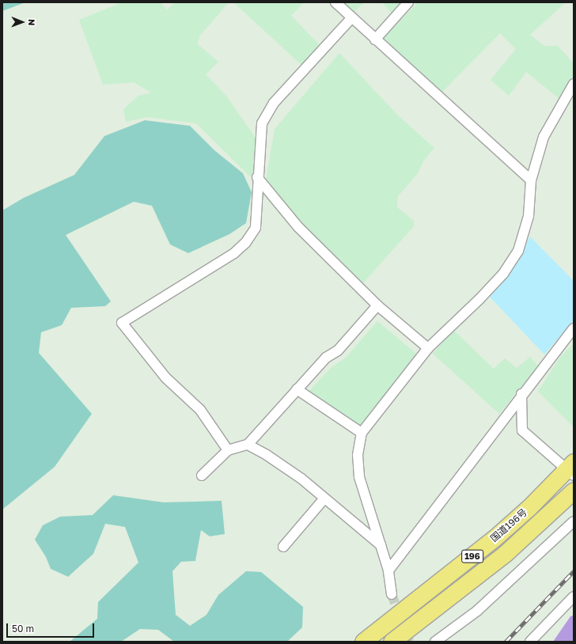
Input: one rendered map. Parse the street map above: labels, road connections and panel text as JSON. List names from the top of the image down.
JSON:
{
  "streets": {
    "highway": ["国道196号", "196"]
  },
  "scale_bar": "50 m",
  "north": "right"
}
